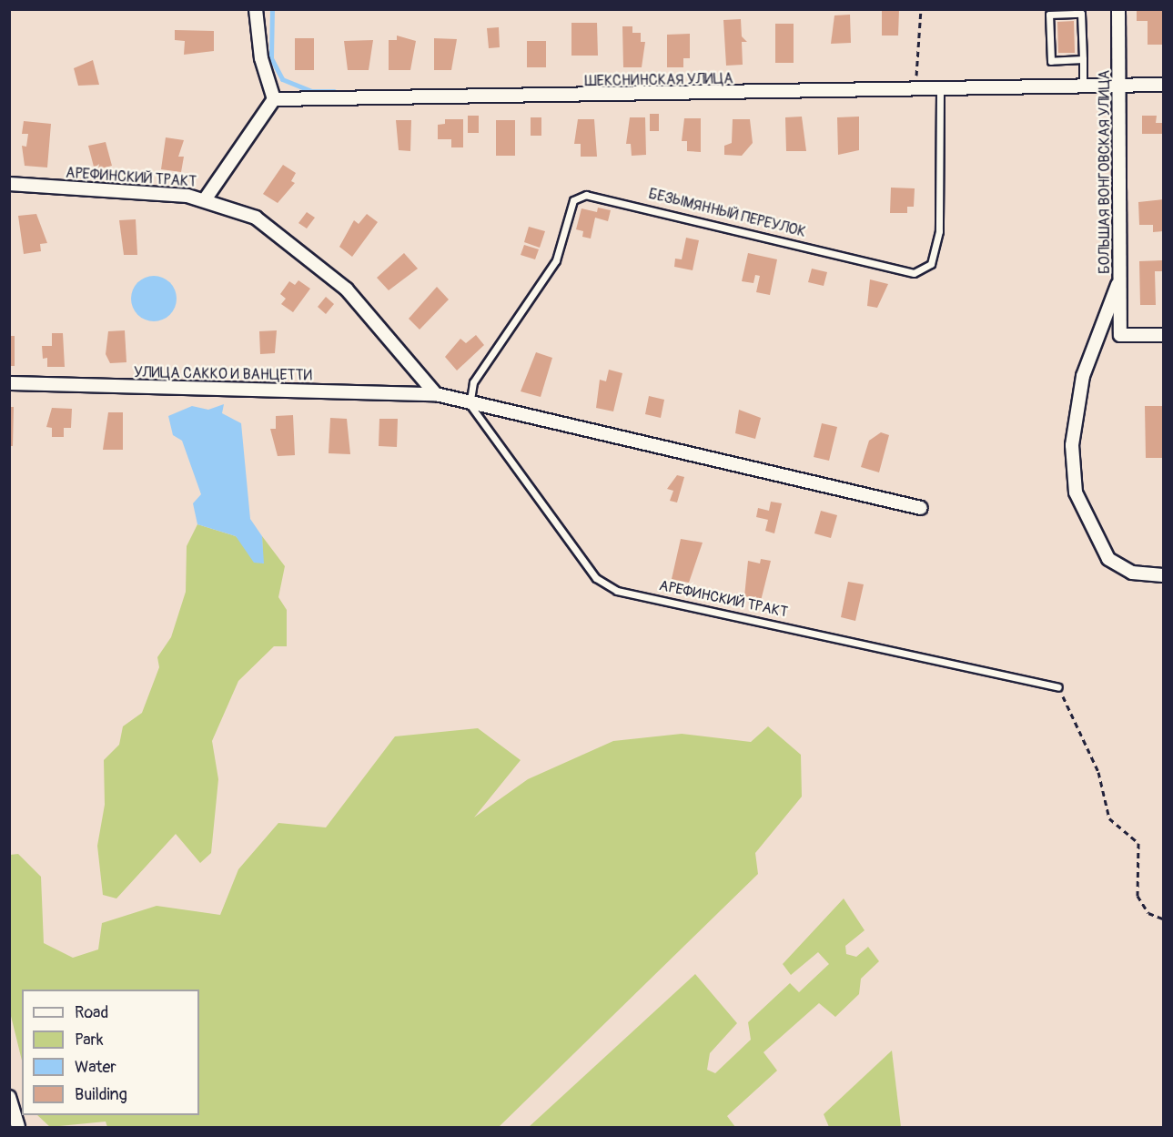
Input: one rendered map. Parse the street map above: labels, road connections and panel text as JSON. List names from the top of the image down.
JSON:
{
  "streets": {
    "street": [
      "ШЕКСНИНСКАЯ УЛИЦА",
      "БОЛЬШАЯ ВОНГОВСКАЯ УЛИЦА",
      "АРЕФИНСКИЙ ТРАКТ",
      "УЛИЦА САККО И ВАНЦЕТТИ"
    ],
    "lane": ["БЕЗЫМЯННЫЙ ПЕРЕУЛОК"]
  },
  "crossings": [
    ["ШЕКСНИНСКАЯ УЛИЦА", "БОЛЬШАЯ ВОНГОВСКАЯ УЛИЦА"],
    ["ШЕКСНИНСКАЯ УЛИЦА", "БЕЗЫМЯННЫЙ ПЕРЕУЛОК"],
    ["АРЕФИНСКИЙ ТРАКТ", "БЕЗЫМЯННЫЙ ПЕРЕУЛОК"],
    ["АРЕФИНСКИЙ ТРАКТ", "УЛИЦА САККО И ВАНЦЕТТИ"]
  ],
  "legend": [
    "Road",
    "Park",
    "Water",
    "Building"
  ]
}
